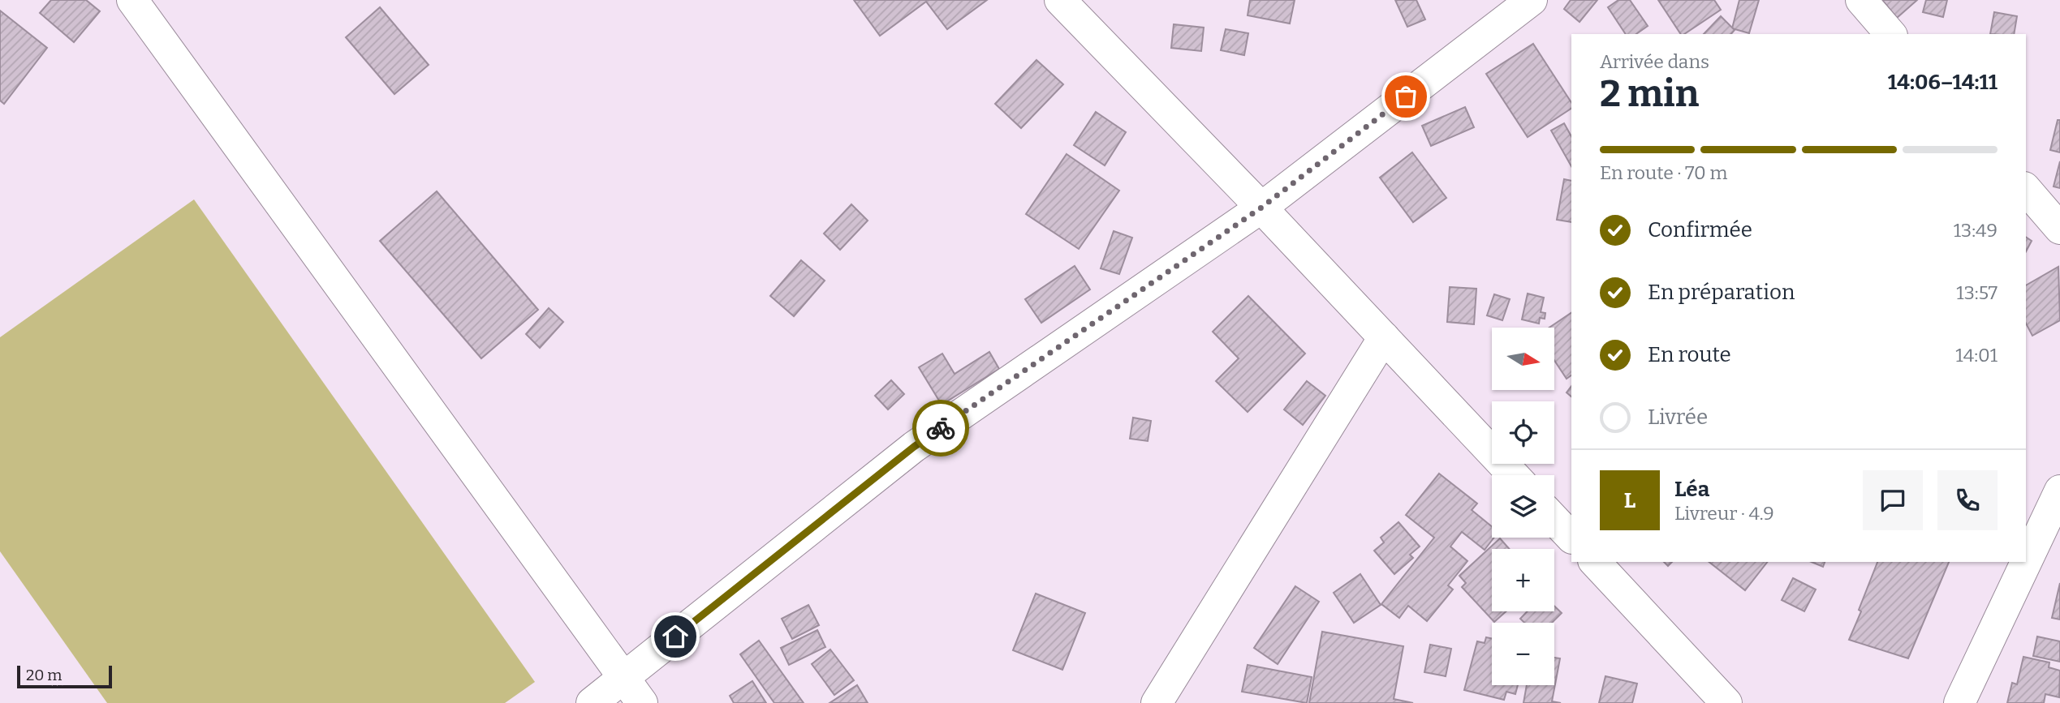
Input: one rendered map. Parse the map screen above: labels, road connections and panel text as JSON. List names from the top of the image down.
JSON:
{
  "scale_bar": "20 m",
  "north": "right",
  "page": {
    "heading": ["2 min", "Arrivée dans", "14:06–14:11"],
    "panel": ["Léa", "Livreur · 4.9"],
    "bar": "En route · 70 m",
    "list": [
      ["Confirmée", "13:49"],
      ["En préparation", "13:57"],
      ["En route", "14:01"],
      "Livrée"
    ],
    "map_buttons": ["+", "−"],
    "round": "L",
    "scale": "20 m"
  }
}
